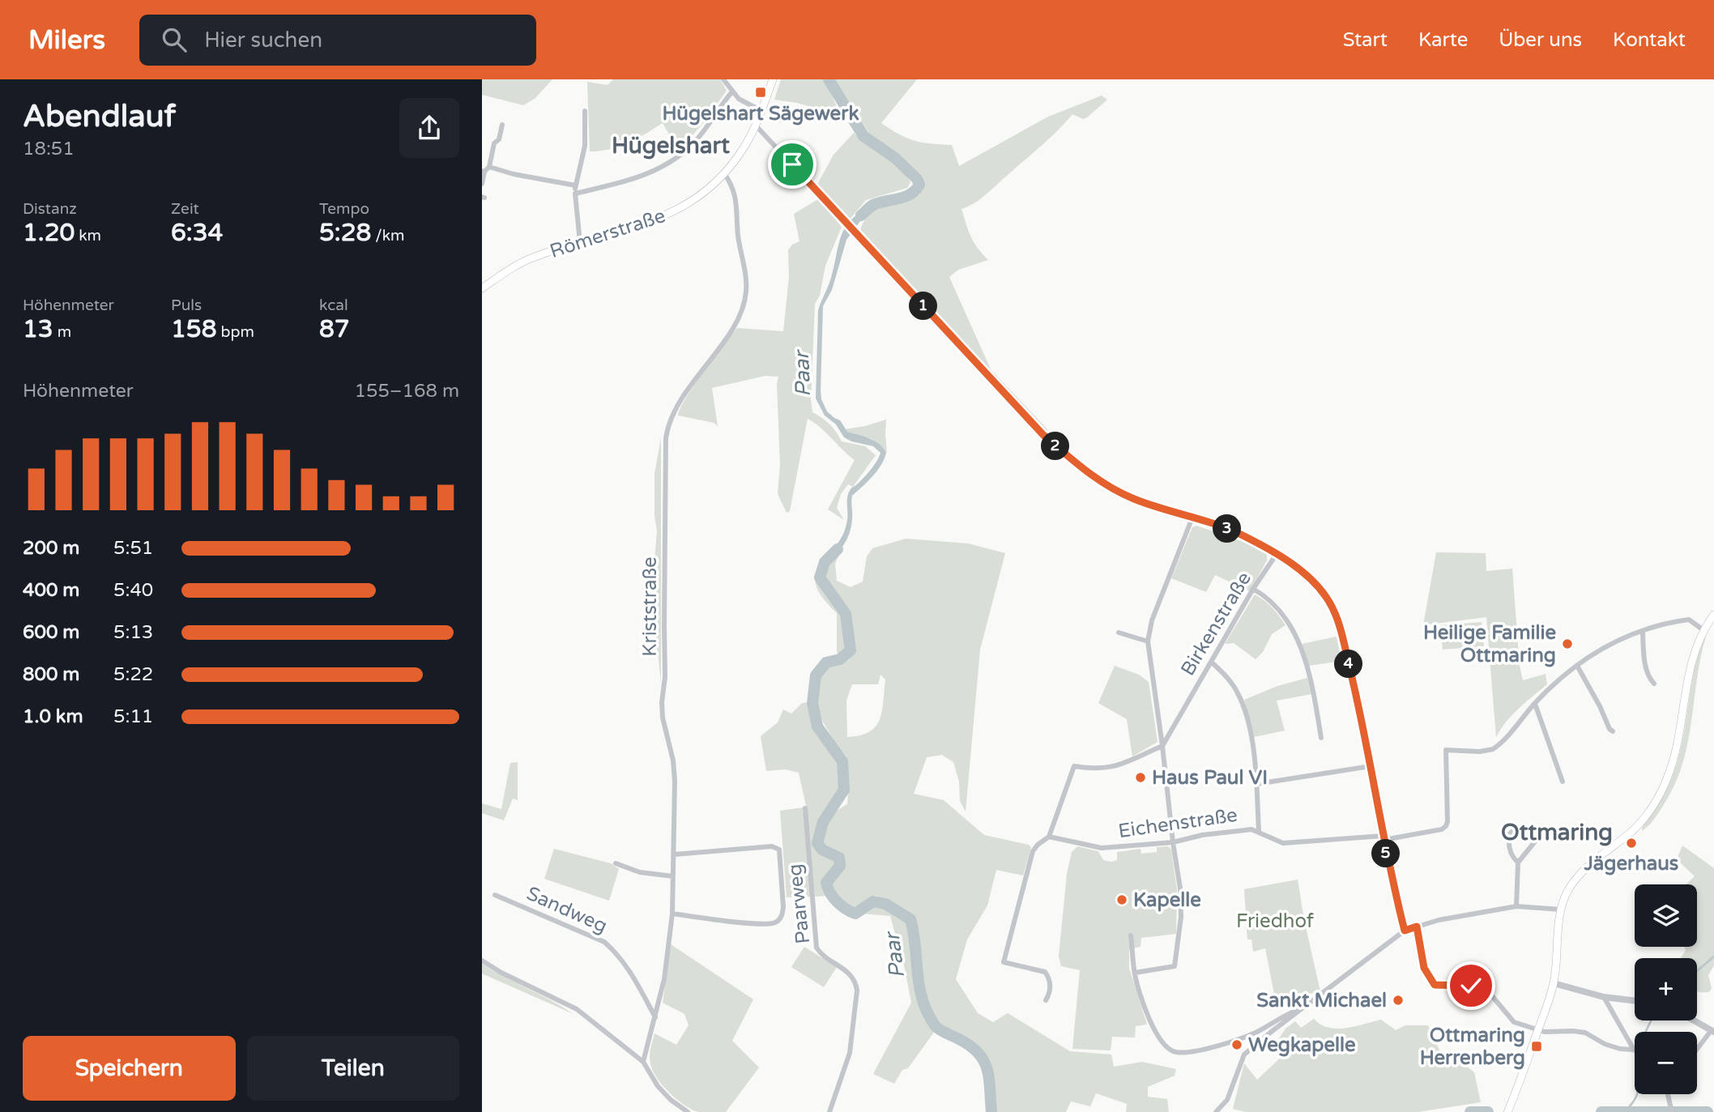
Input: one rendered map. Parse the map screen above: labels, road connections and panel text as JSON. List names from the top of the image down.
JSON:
{
  "streets": {
    "main road": ["Römerstraße"],
    "street": [
      "Kriststraße",
      "Birkenstraße",
      "Eichenstraße",
      "Paarweg",
      "Sandweg"
    ]
  },
  "crossings": [
    ["Römerstraße", "Kriststraße"],
    ["Kriststraße", "Sandweg"]
  ],
  "districts": ["Hügelshart", "Ottmaring"],
  "water": ["Paar"],
  "parks": ["Friedhof"],
  "places": {
    "transit": ["Hügelshart Sägewerk", "Ottmaring Herrenberg"],
    "other": [
      "Heilige Familie Ottmaring",
      "Haus Paul VI",
      "Jägerhaus",
      "Kapelle",
      "Sankt Michael",
      "Wegkapelle"
    ]
  },
  "page": {
    "header": "Milers",
    "search": "Hier suchen",
    "nav": [
      "Start",
      "Karte",
      "Über uns",
      "Kontakt"
    ],
    "heading": ["Abendlauf", "18:51"],
    "stats": [
      ["Distanz", "1.20 km"],
      ["Zeit", "6:34"],
      ["Tempo", "5:28 /km"],
      ["Höhenmeter", "13 m"],
      ["Puls", "158 bpm"],
      ["kcal", "87"]
    ],
    "pins": [
      "1",
      "2",
      "3",
      "4",
      "5"
    ],
    "chart": ["Höhenmeter", "155–168 m"],
    "list": [
      {
        "name": "200 m",
        "note": "5:51"
      },
      {
        "name": "400 m",
        "note": "5:40"
      },
      {
        "name": "600 m",
        "note": "5:13"
      },
      {
        "name": "800 m",
        "note": "5:22"
      },
      {
        "name": "1.0 km",
        "note": "5:11"
      }
    ],
    "map_buttons": ["+", "−"],
    "buttons": ["Speichern", "Teilen"]
  }
}
